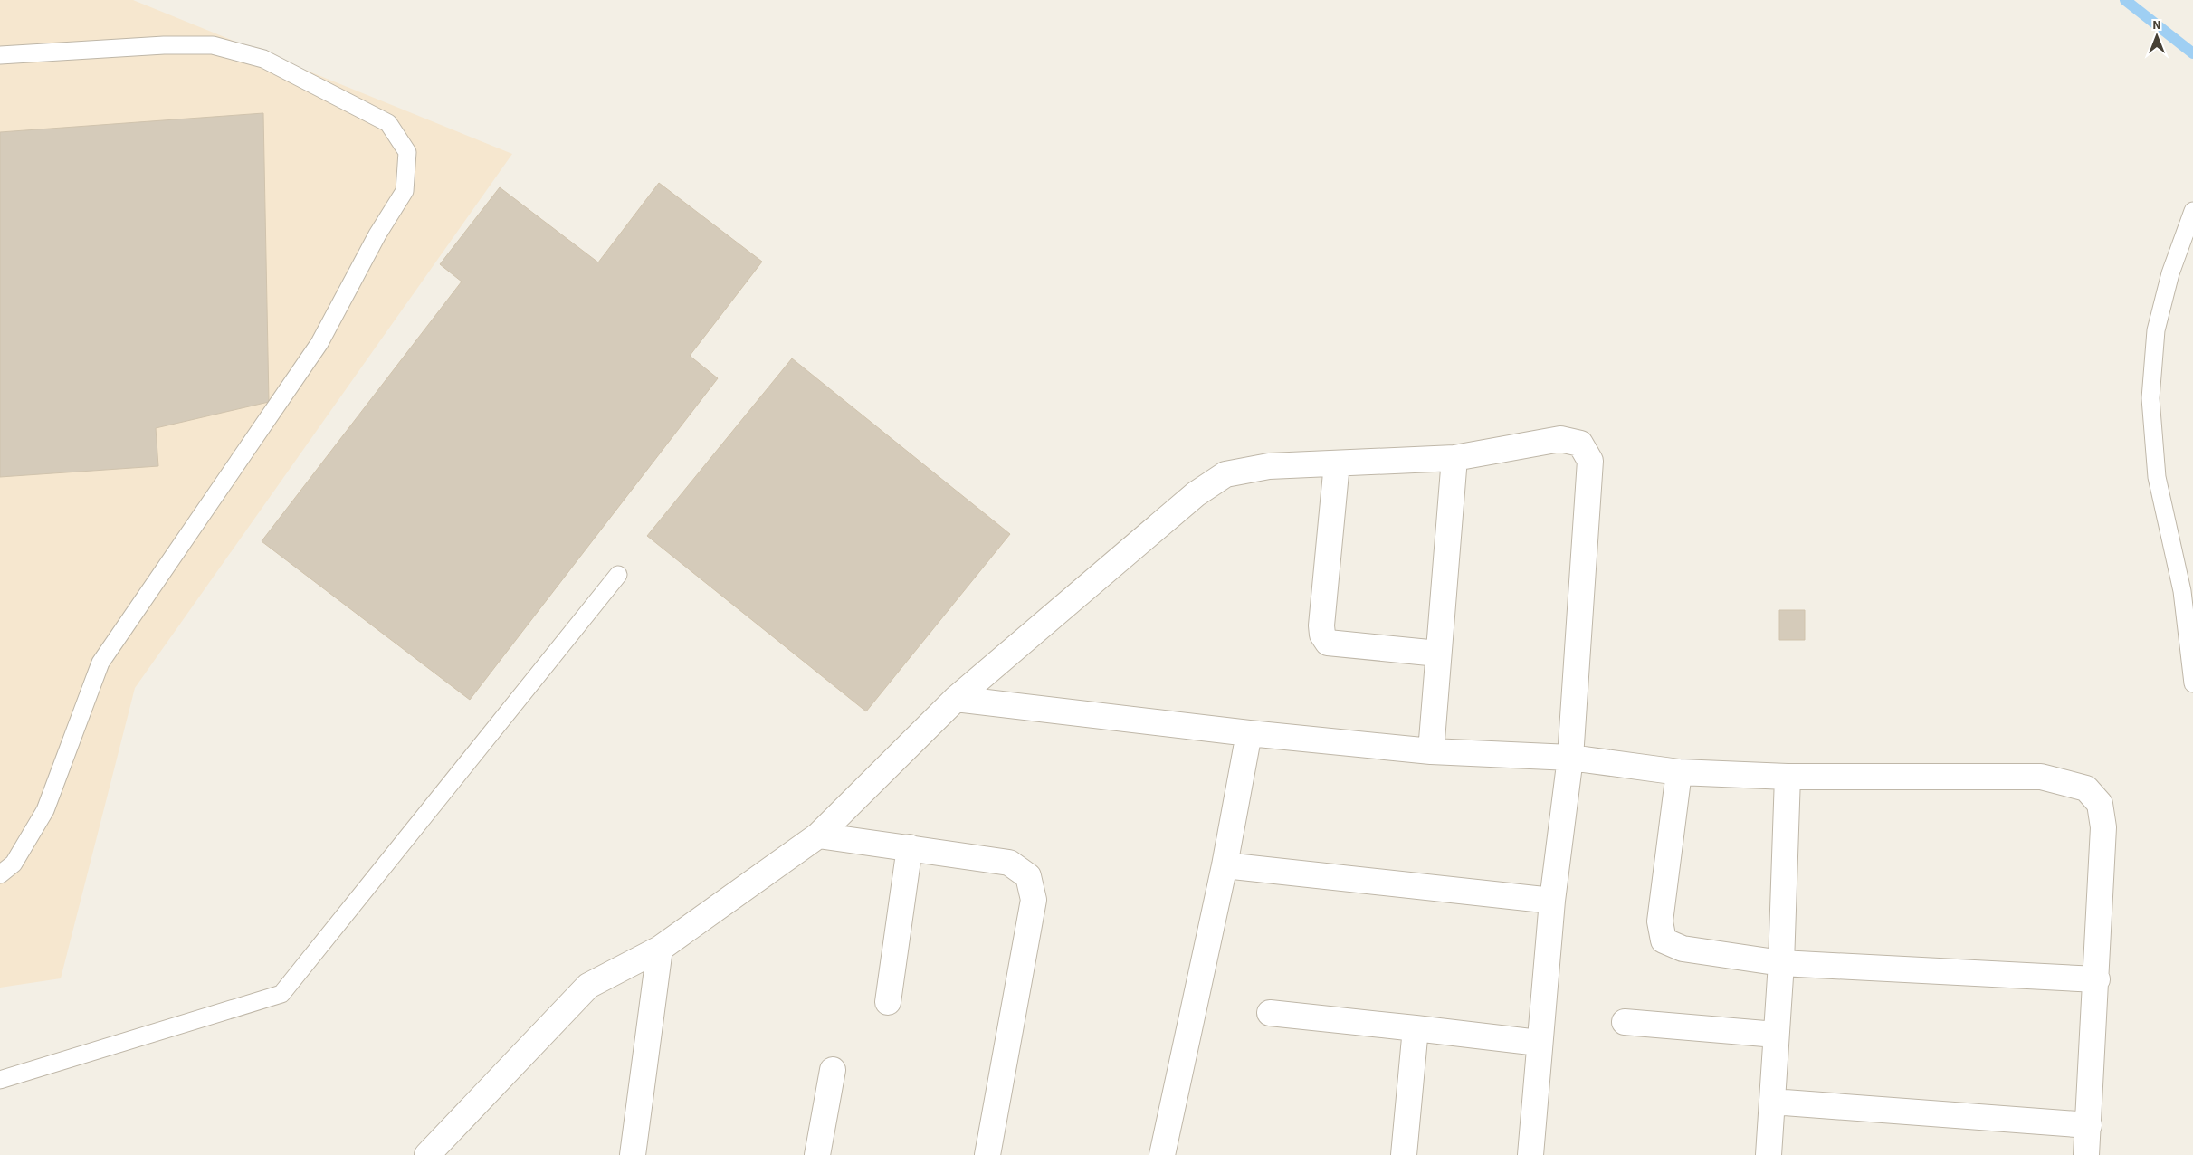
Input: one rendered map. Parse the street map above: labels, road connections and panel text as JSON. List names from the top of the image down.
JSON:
{
  "north": "top"
}
